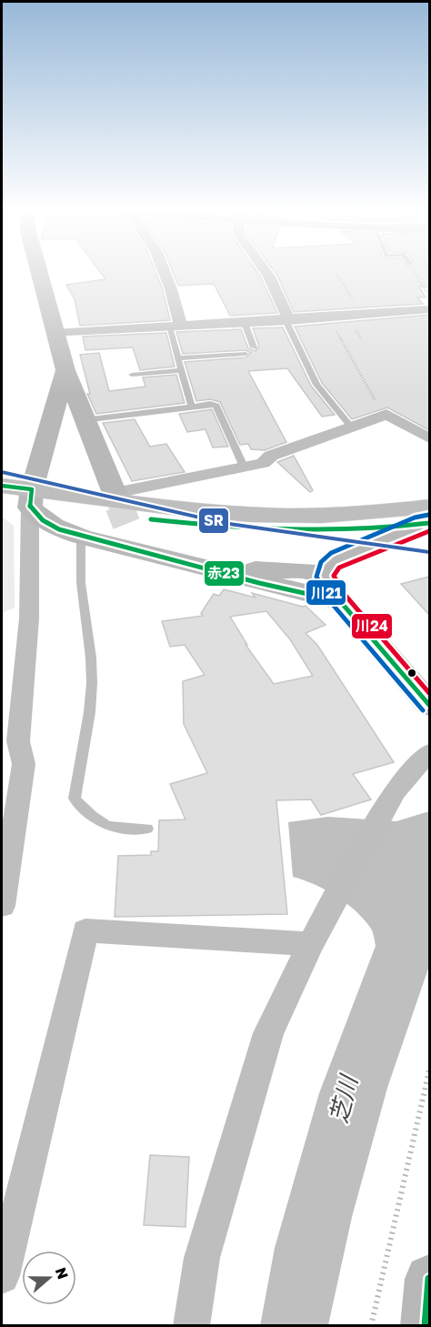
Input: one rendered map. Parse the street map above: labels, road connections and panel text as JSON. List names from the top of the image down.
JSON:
{
  "water": ["芝川"],
  "lines": [
    "transit line SR",
    "transit line 赤23",
    "transit line 川21",
    "transit line 川24"
  ],
  "north": "right"
}
